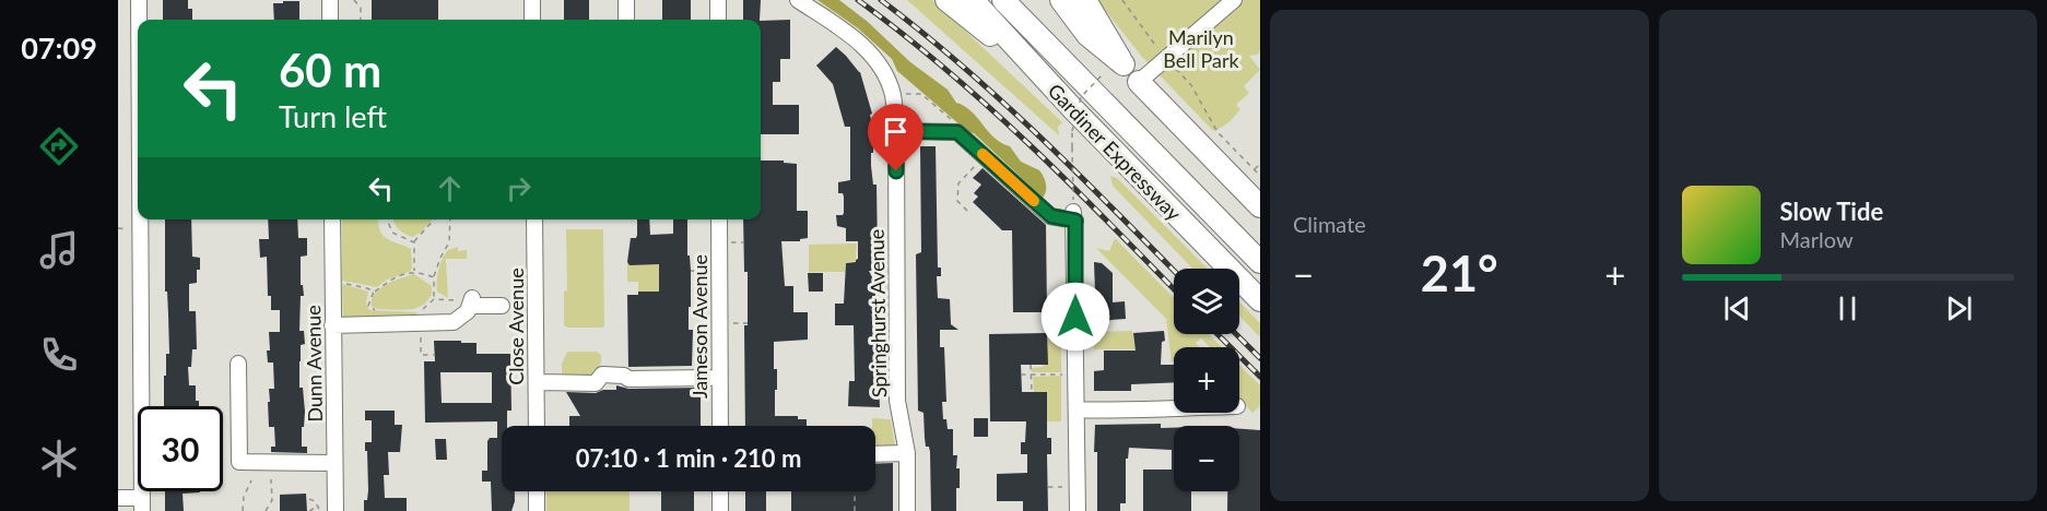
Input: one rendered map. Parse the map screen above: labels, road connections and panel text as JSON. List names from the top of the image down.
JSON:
{
  "streets": {
    "highway": ["Gardiner Expressway"],
    "street": [
      "Springhurst Avenue",
      "Close Avenue",
      "Jameson Avenue",
      "Dunn Avenue"
    ]
  },
  "parks": ["Marilyn Bell Park"],
  "page": {
    "tabs": "07:09",
    "tile": "Climate",
    "turn": ["60 m", "Turn left"],
    "song": ["Slow Tide", "Marlow"],
    "heat": ["−", "21°", "+"],
    "map_buttons": ["+", "−"],
    "limit": "30",
    "trip": "07:10 · 1 min · 210 m"
  }
}
